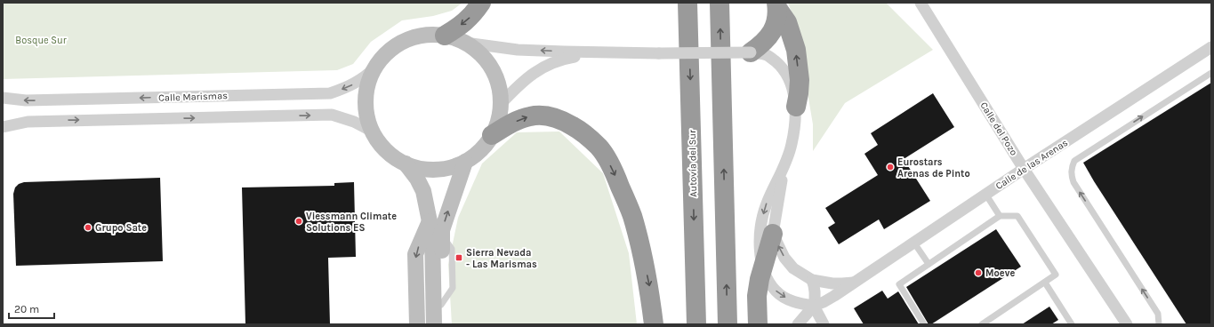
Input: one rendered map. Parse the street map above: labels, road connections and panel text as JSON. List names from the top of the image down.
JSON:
{
  "streets": {
    "highway": ["Autovía del Sur"],
    "street": ["Calle Marismas", "Calle del Pozo", "Calle de las Arenas"]
  },
  "crossings": [
    ["Calle del Pozo", "Calle de las Arenas"]
  ],
  "parks": ["Bosque Sur"],
  "places": {
    "other": [
      "Eurostars Arenas de Pinto",
      "Viessmann Climate Solutions ES",
      "Grupo Sate",
      "Moeve"
    ],
    "transit": ["Sierra Nevada - Las Marismas"]
  },
  "scale_bar": "20 m"
}
